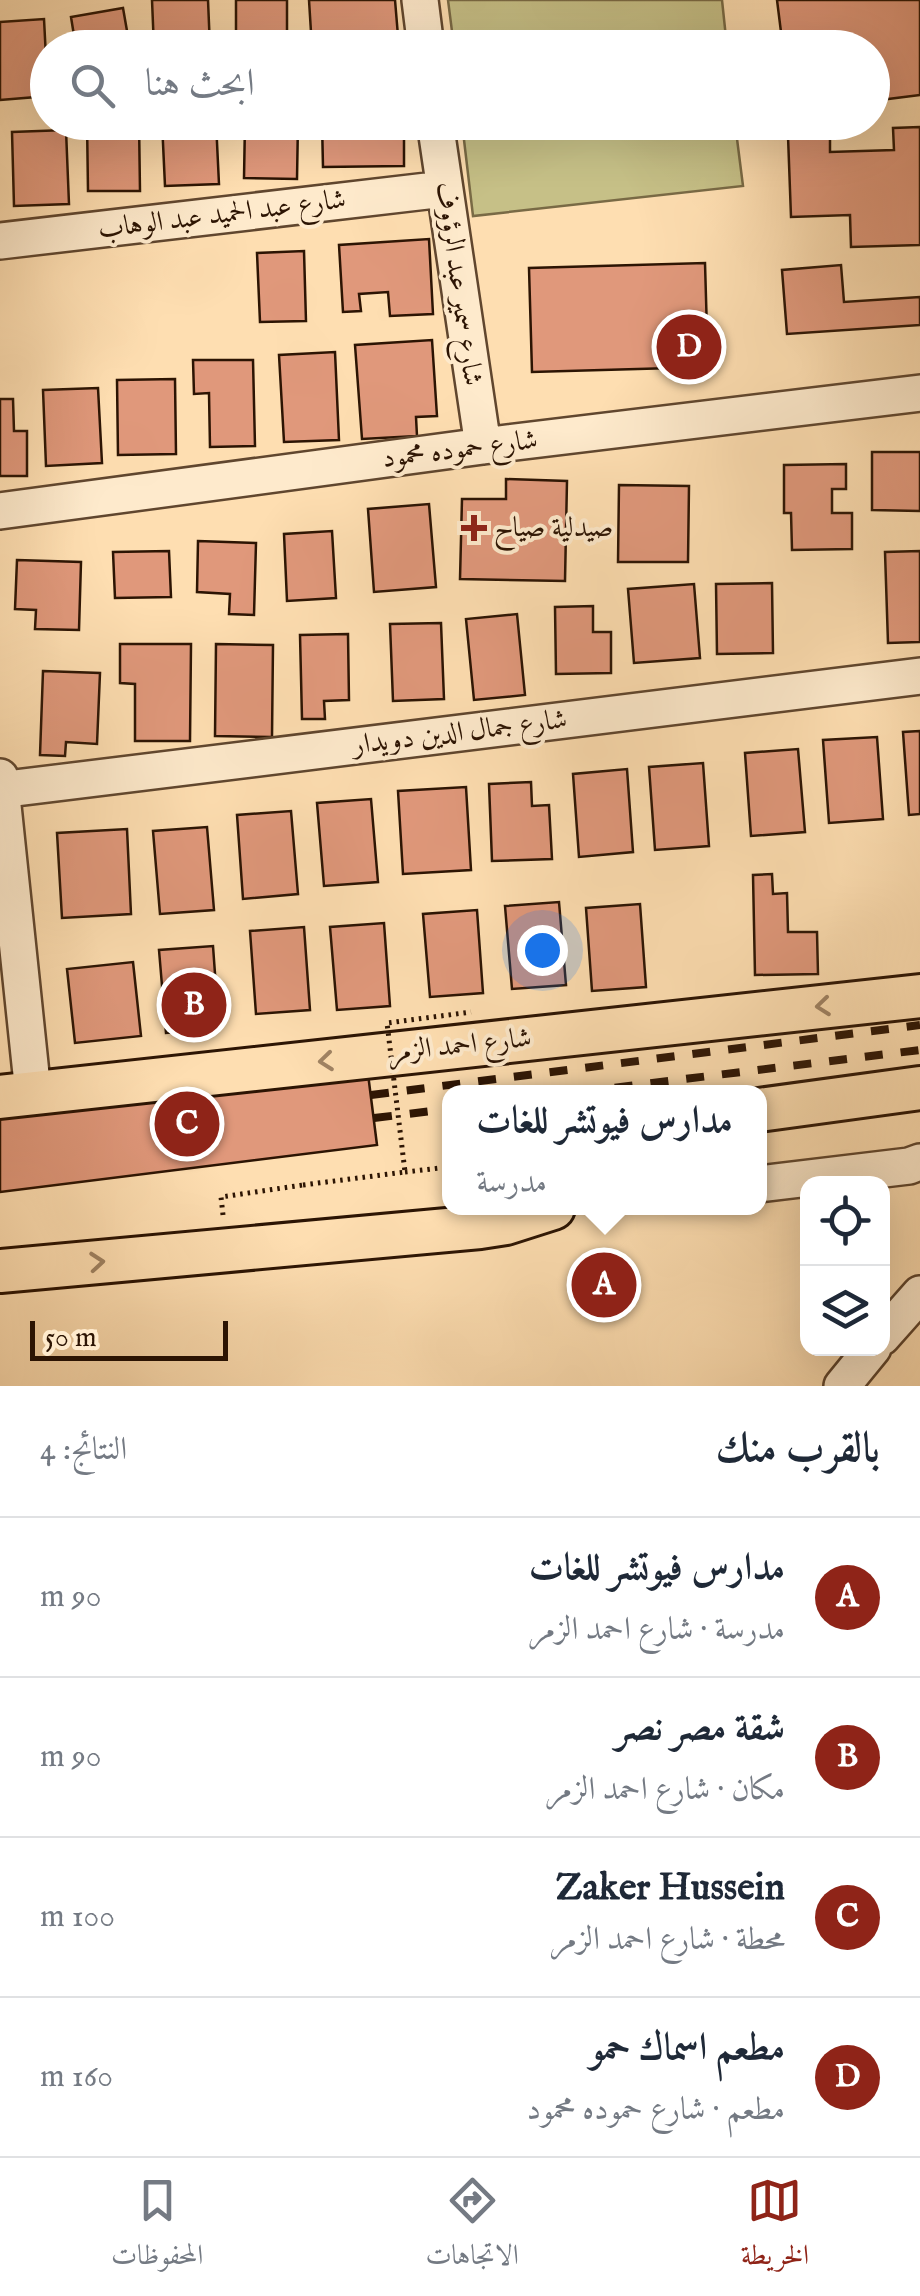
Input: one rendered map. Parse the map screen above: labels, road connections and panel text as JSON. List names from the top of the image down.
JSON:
{
  "streets": {
    "main road": ["شارع احمد الزمر"],
    "street": [
      "شارع عبد الحميد عبد الوهاب",
      "شارع سمير عبد الرؤوف",
      "شارع حموده محمود",
      "شارع جمال الدين دويدار"
    ]
  },
  "crossings": [
    ["شارع عبد الحميد عبد الوهاب", "شارع سمير عبد الرؤوف"],
    ["شارع سمير عبد الرؤوف", "شارع حموده محمود"]
  ],
  "places": {
    "health": ["صيدلية صياح"]
  },
  "scale_bar": "50 m",
  "page": {
    "search": "ابحث هنا",
    "pins": [
      "D",
      "B",
      "C",
      "A"
    ],
    "popup": ["مدارس فيوتشر للغات", "مدرسة"],
    "scale": "50 m",
    "heading": ["بالقرب منك", "النتائج: 4"],
    "list": [
      {
        "mark": "A",
        "name": "مدارس فيوتشر للغات",
        "note": "مدرسة · شارع احمد الزمر",
        "value": "90 m"
      },
      {
        "mark": "B",
        "name": "شقة مصر نصر",
        "note": "مكان · شارع احمد الزمر",
        "value": "90 m"
      },
      {
        "mark": "C",
        "name": "Zaker Hussein",
        "note": "محطة · شارع احمد الزمر",
        "value": "100 m"
      },
      {
        "mark": "D",
        "name": "مطعم اسماك حمو",
        "note": "مطعم · شارع حموده محمود",
        "value": "160 m"
      }
    ],
    "nav": ["الخريطة", "الاتجاهات", "المحفوظات"]
  }
}
